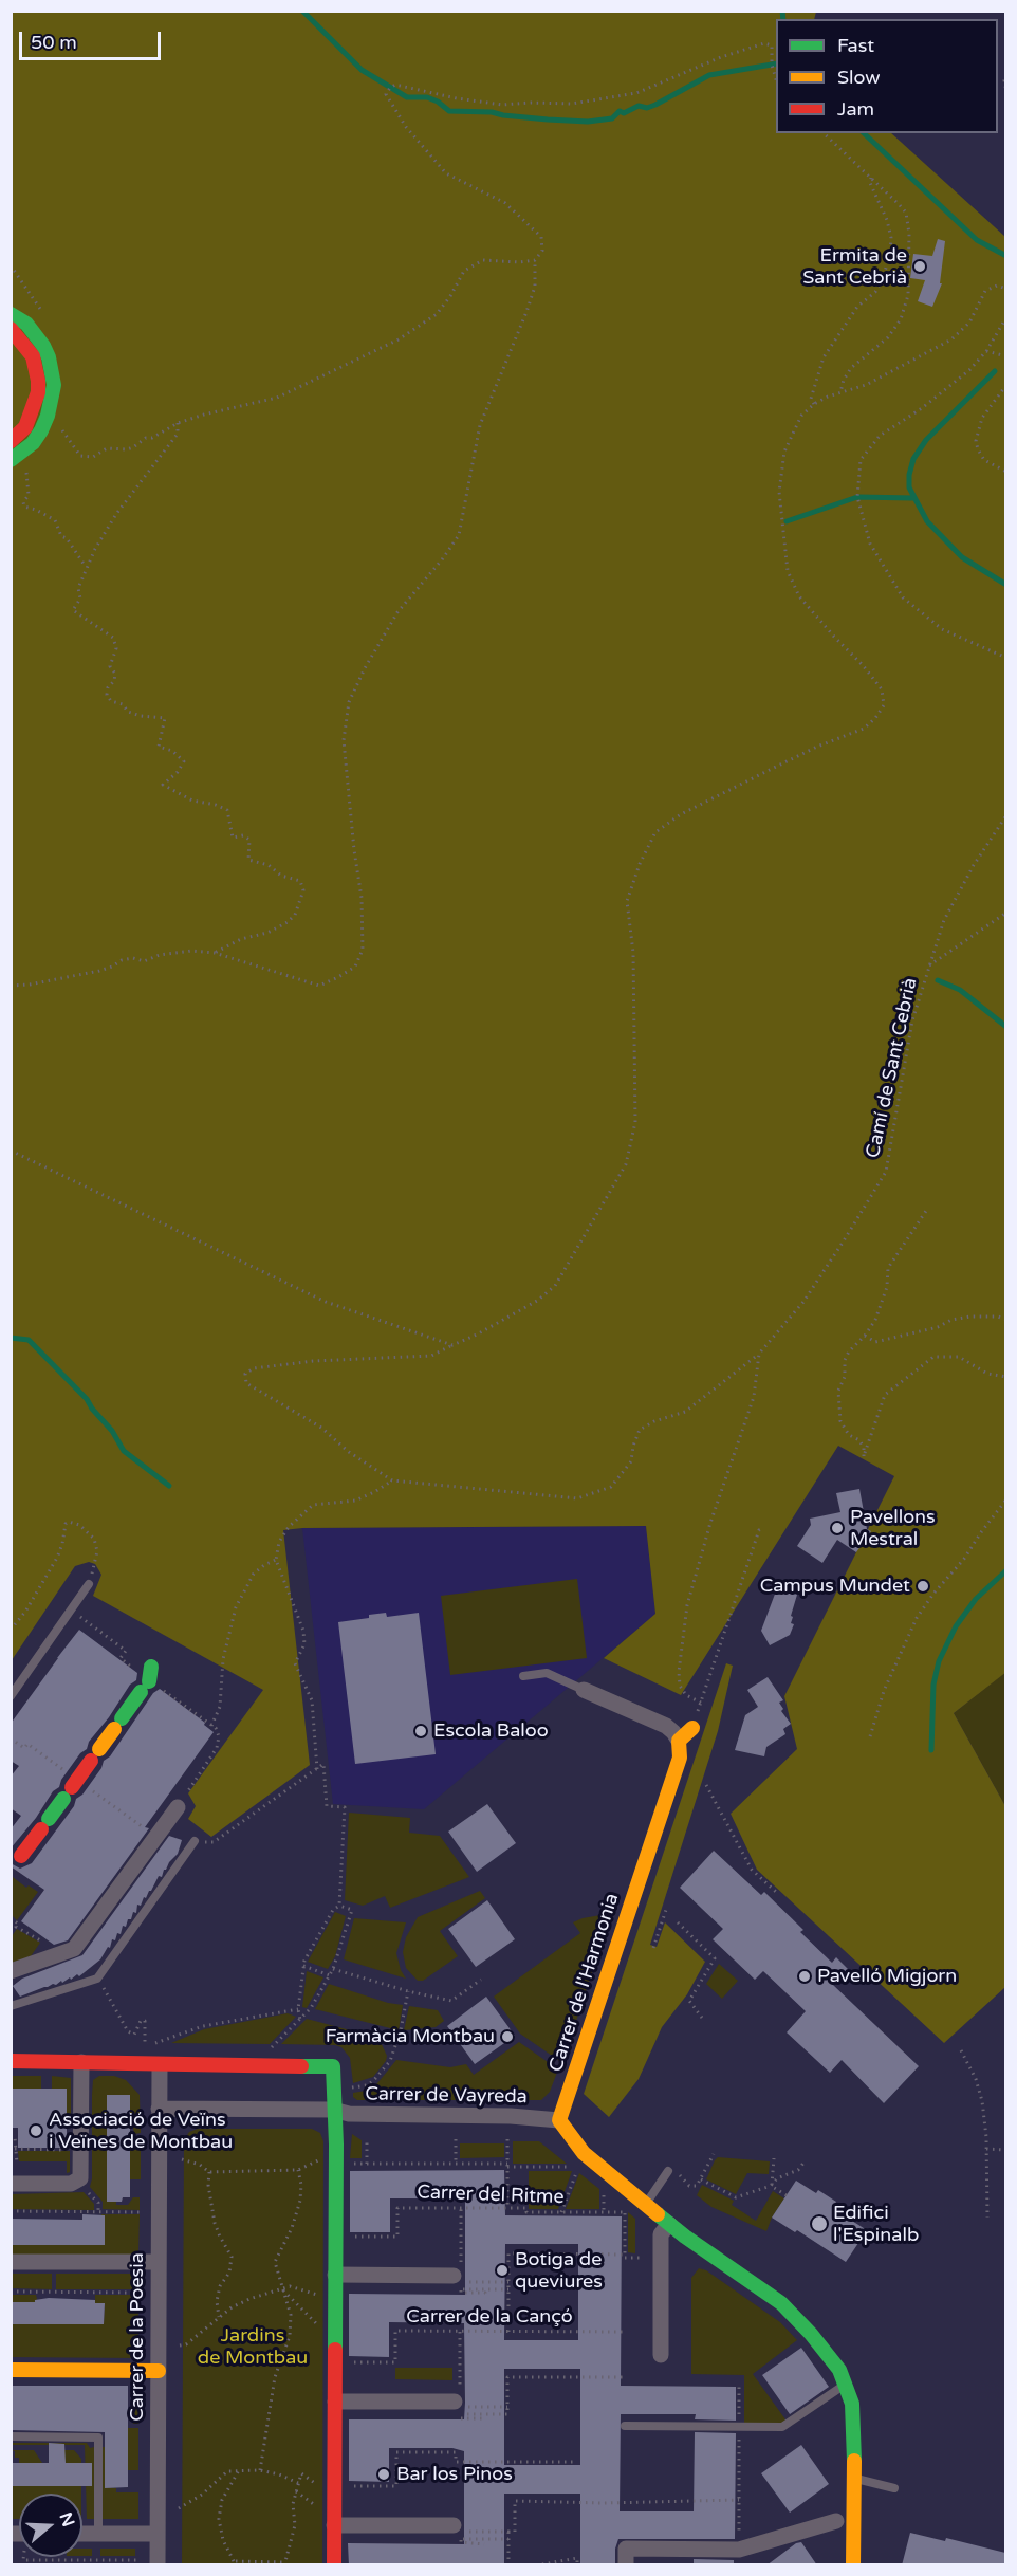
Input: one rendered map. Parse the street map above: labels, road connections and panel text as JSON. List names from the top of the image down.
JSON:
{
  "streets": {
    "street": ["Carrer de l'Harmonia", "Carrer de Vayreda", "Carrer de la Poesia"],
    "path": ["Camí de Sant Cebrià", "Carrer del Ritme", "Carrer de la Cançó"]
  },
  "crossings": [
    ["Carrer de l'Harmonia", "Carrer de Vayreda"],
    ["Carrer de Vayreda", "Carrer de la Poesia"]
  ],
  "parks": ["Jardins de Montbau"],
  "places": [
    "Ermita de Sant Cebrià",
    "Pavellons Mestral",
    "Campus Mundet",
    "Escola Baloo",
    "Pavelló Migjorn",
    "Farmàcia Montbau",
    "Associació de Veïns i Veïnes de Montbau",
    "Edifici l'Espinalb",
    "Botiga de queviures",
    "Bar los Pinos"
  ],
  "legend": ["Fast", "Slow", "Jam"],
  "scale_bar": "50 m",
  "north": "right"
}
